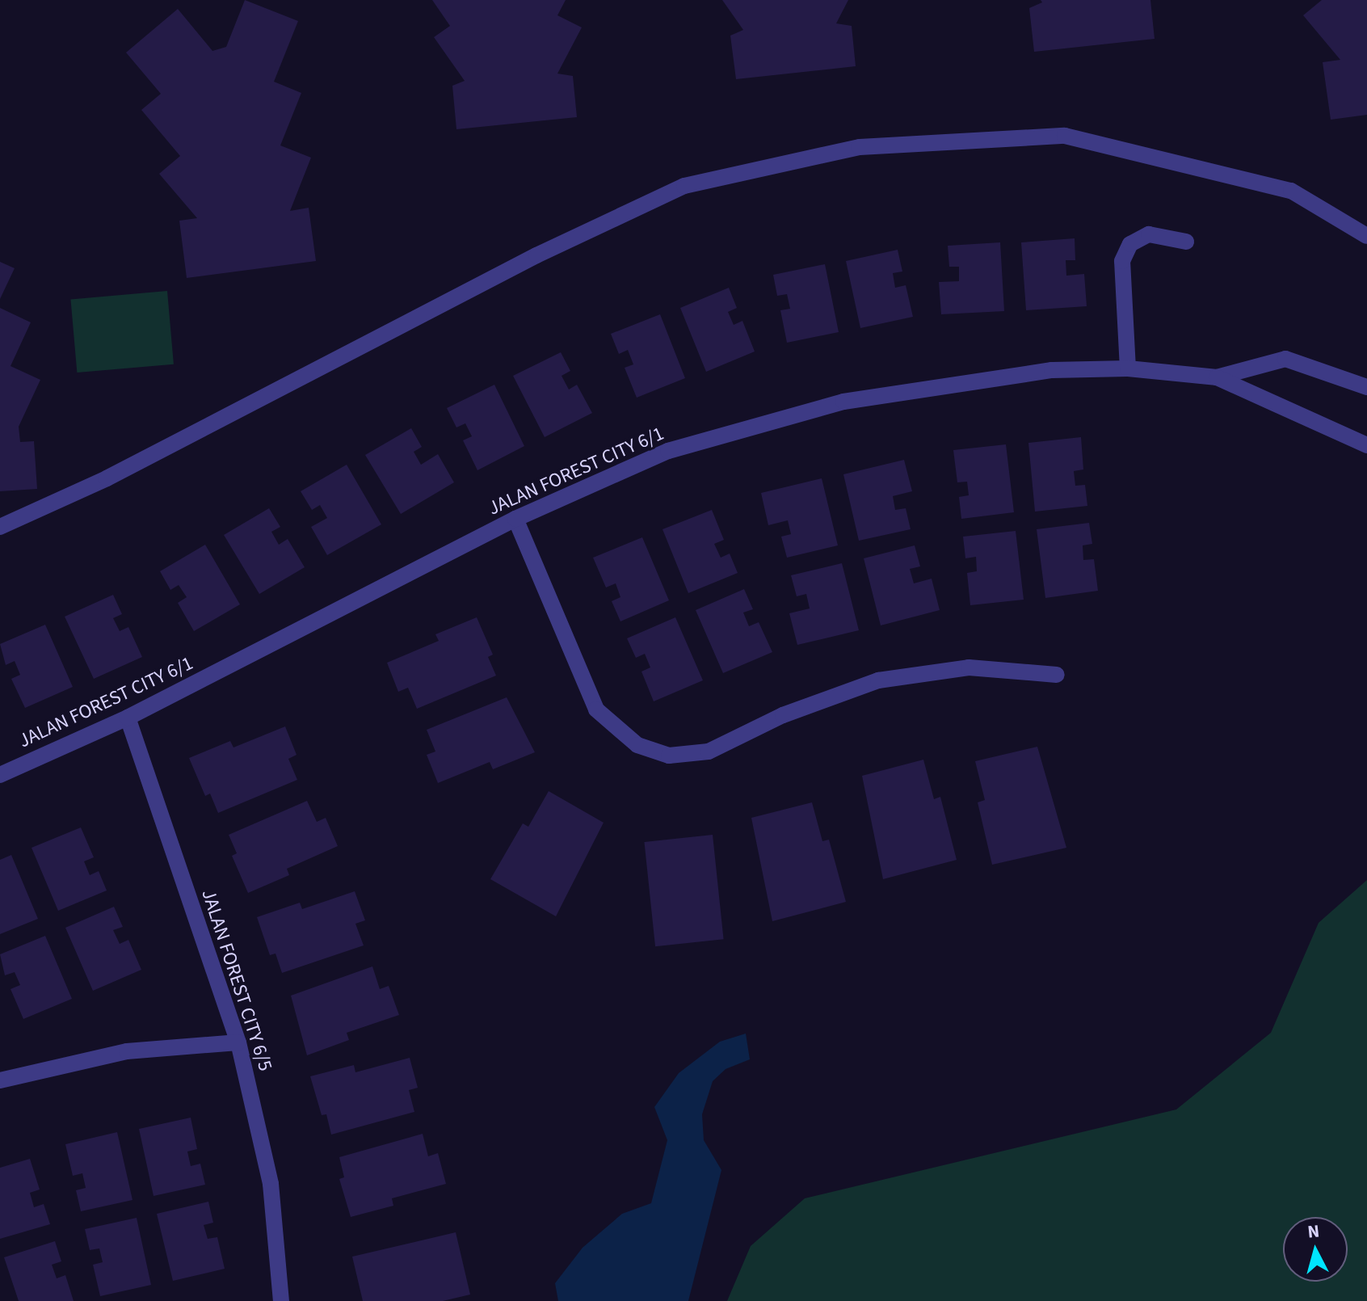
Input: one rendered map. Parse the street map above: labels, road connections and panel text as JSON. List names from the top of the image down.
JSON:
{
  "streets": {
    "street": ["JALAN FOREST CITY 6/1", "JALAN FOREST CITY 6/5"]
  },
  "crossings": [
    ["JALAN FOREST CITY 6/1", "JALAN FOREST CITY 6/5"]
  ],
  "north": "top"
}
